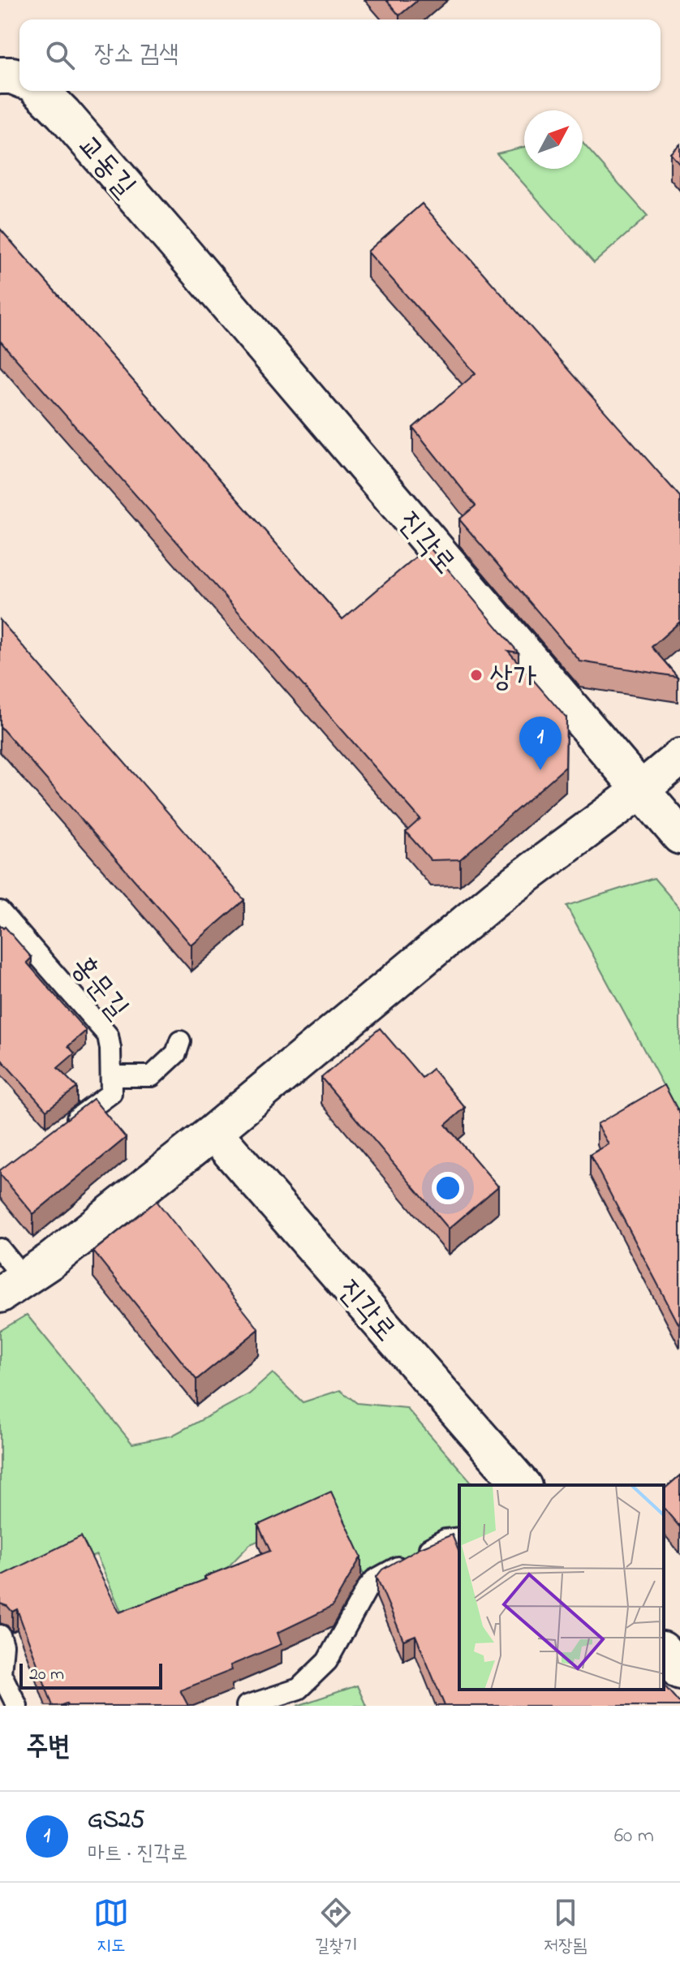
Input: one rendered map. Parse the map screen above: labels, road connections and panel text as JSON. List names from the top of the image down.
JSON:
{
  "streets": {
    "street": ["교동길", "진각로"],
    "lane": ["홍문길"]
  },
  "crossings": [
    ["교동길", "진각로"]
  ],
  "places": ["상가"],
  "scale_bar": "20 m",
  "north": "top right",
  "page": {
    "search": "장소 검색",
    "pins": "1",
    "scale": "20 m",
    "heading": "주변",
    "list": [
      {
        "mark": "1",
        "name": "GS25",
        "note": "마트 · 진각로",
        "value": "60 m"
      }
    ],
    "nav": ["지도", "길찾기", "저장됨"]
  }
}
